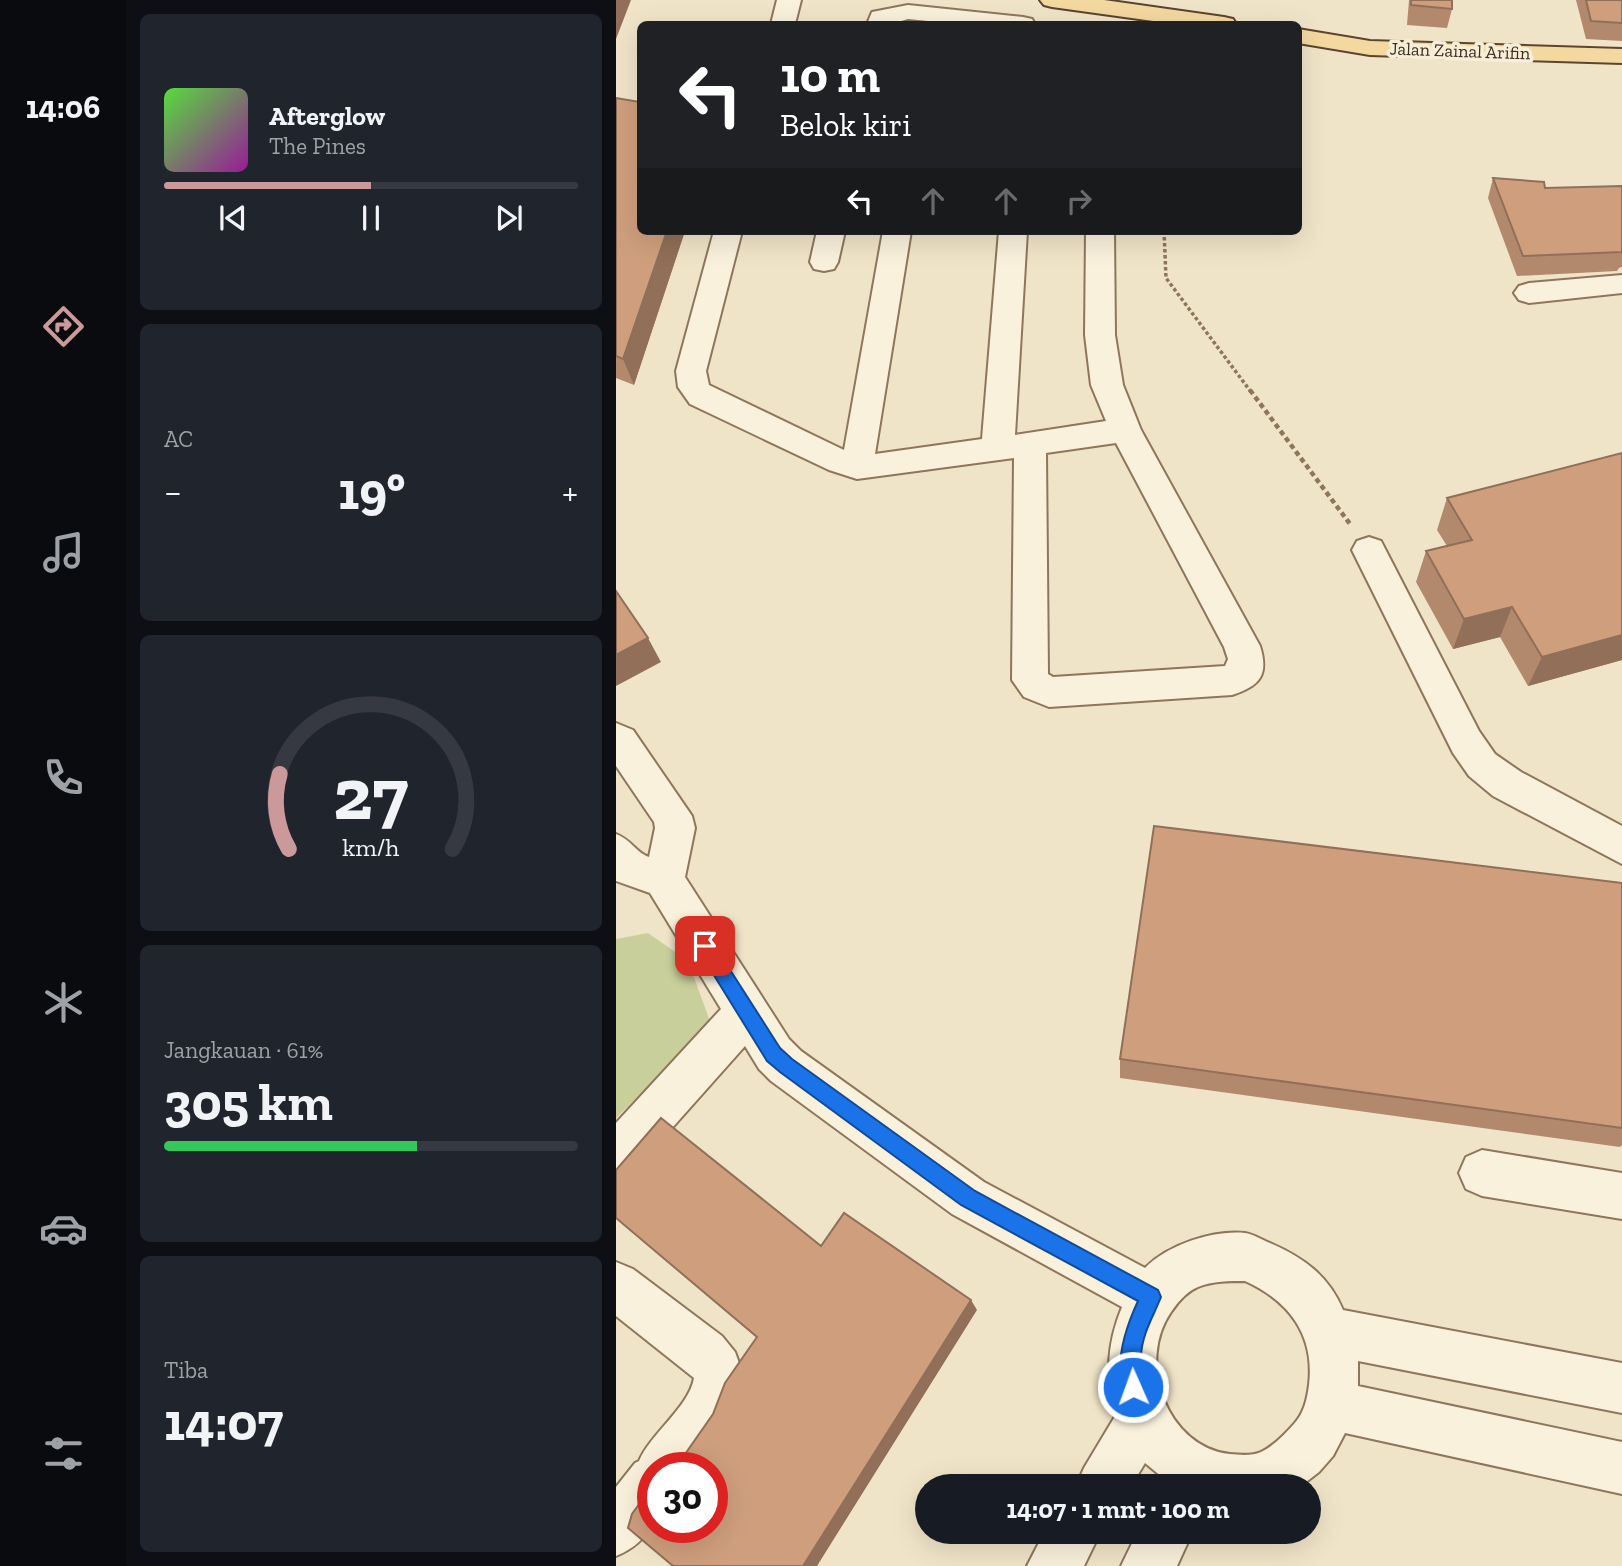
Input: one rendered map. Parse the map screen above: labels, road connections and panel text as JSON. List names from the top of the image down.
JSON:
{
  "streets": {
    "main road": ["Jalan Zainal Arifin"]
  },
  "page": {
    "tabs": "14:06",
    "turn": ["10 m", "Belok kiri"],
    "song": ["Afterglow", "The Pines"],
    "tile": [
      "AC",
      ["Jangkauan · 61%", "305 km"],
      ["Tiba", "14:07"]
    ],
    "heat": ["−", "19°", "+"],
    "limit": "30",
    "trip": "14:07 · 1 mnt · 100 m",
    "gauge": ["27", "km/h"]
  }
}
